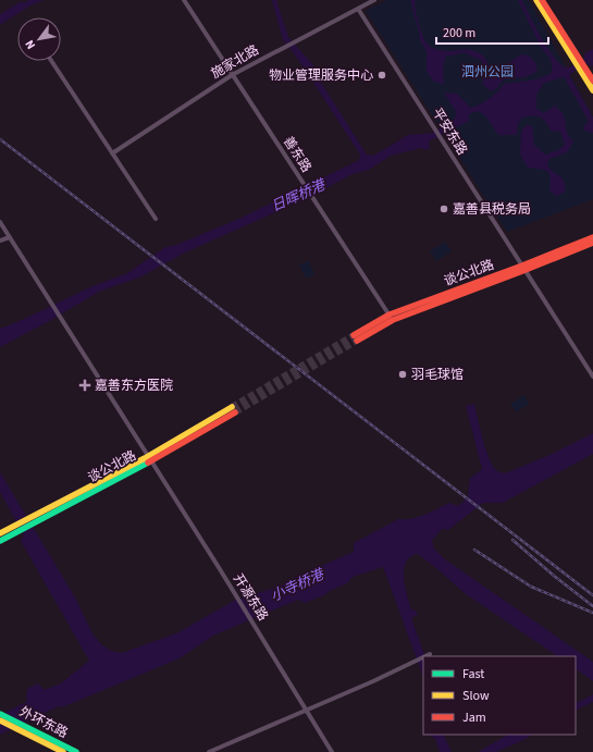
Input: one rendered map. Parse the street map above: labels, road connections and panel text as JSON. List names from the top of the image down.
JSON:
{
  "streets": {
    "main road": ["谈公北路", "外环东路"],
    "street": [
      "施家北路",
      "平安东路",
      "善东路",
      "开源东路"
    ]
  },
  "crossings": [
    ["施家北路", "平安东路"],
    ["施家北路", "善东路"],
    ["平安东路", "谈公北路"],
    ["善东路", "谈公北路"],
    ["谈公北路", "开源东路"]
  ],
  "water": ["日晖桥港", "小寺桥港"],
  "parks": ["泗州公园"],
  "places": {
    "other": ["物业管理服务中心", "嘉善县税务局", "羽毛球馆"],
    "health": ["嘉善东方医院"]
  },
  "legend": ["Fast", "Slow", "Jam"],
  "scale_bar": "200 m",
  "north": "bottom left"
}
